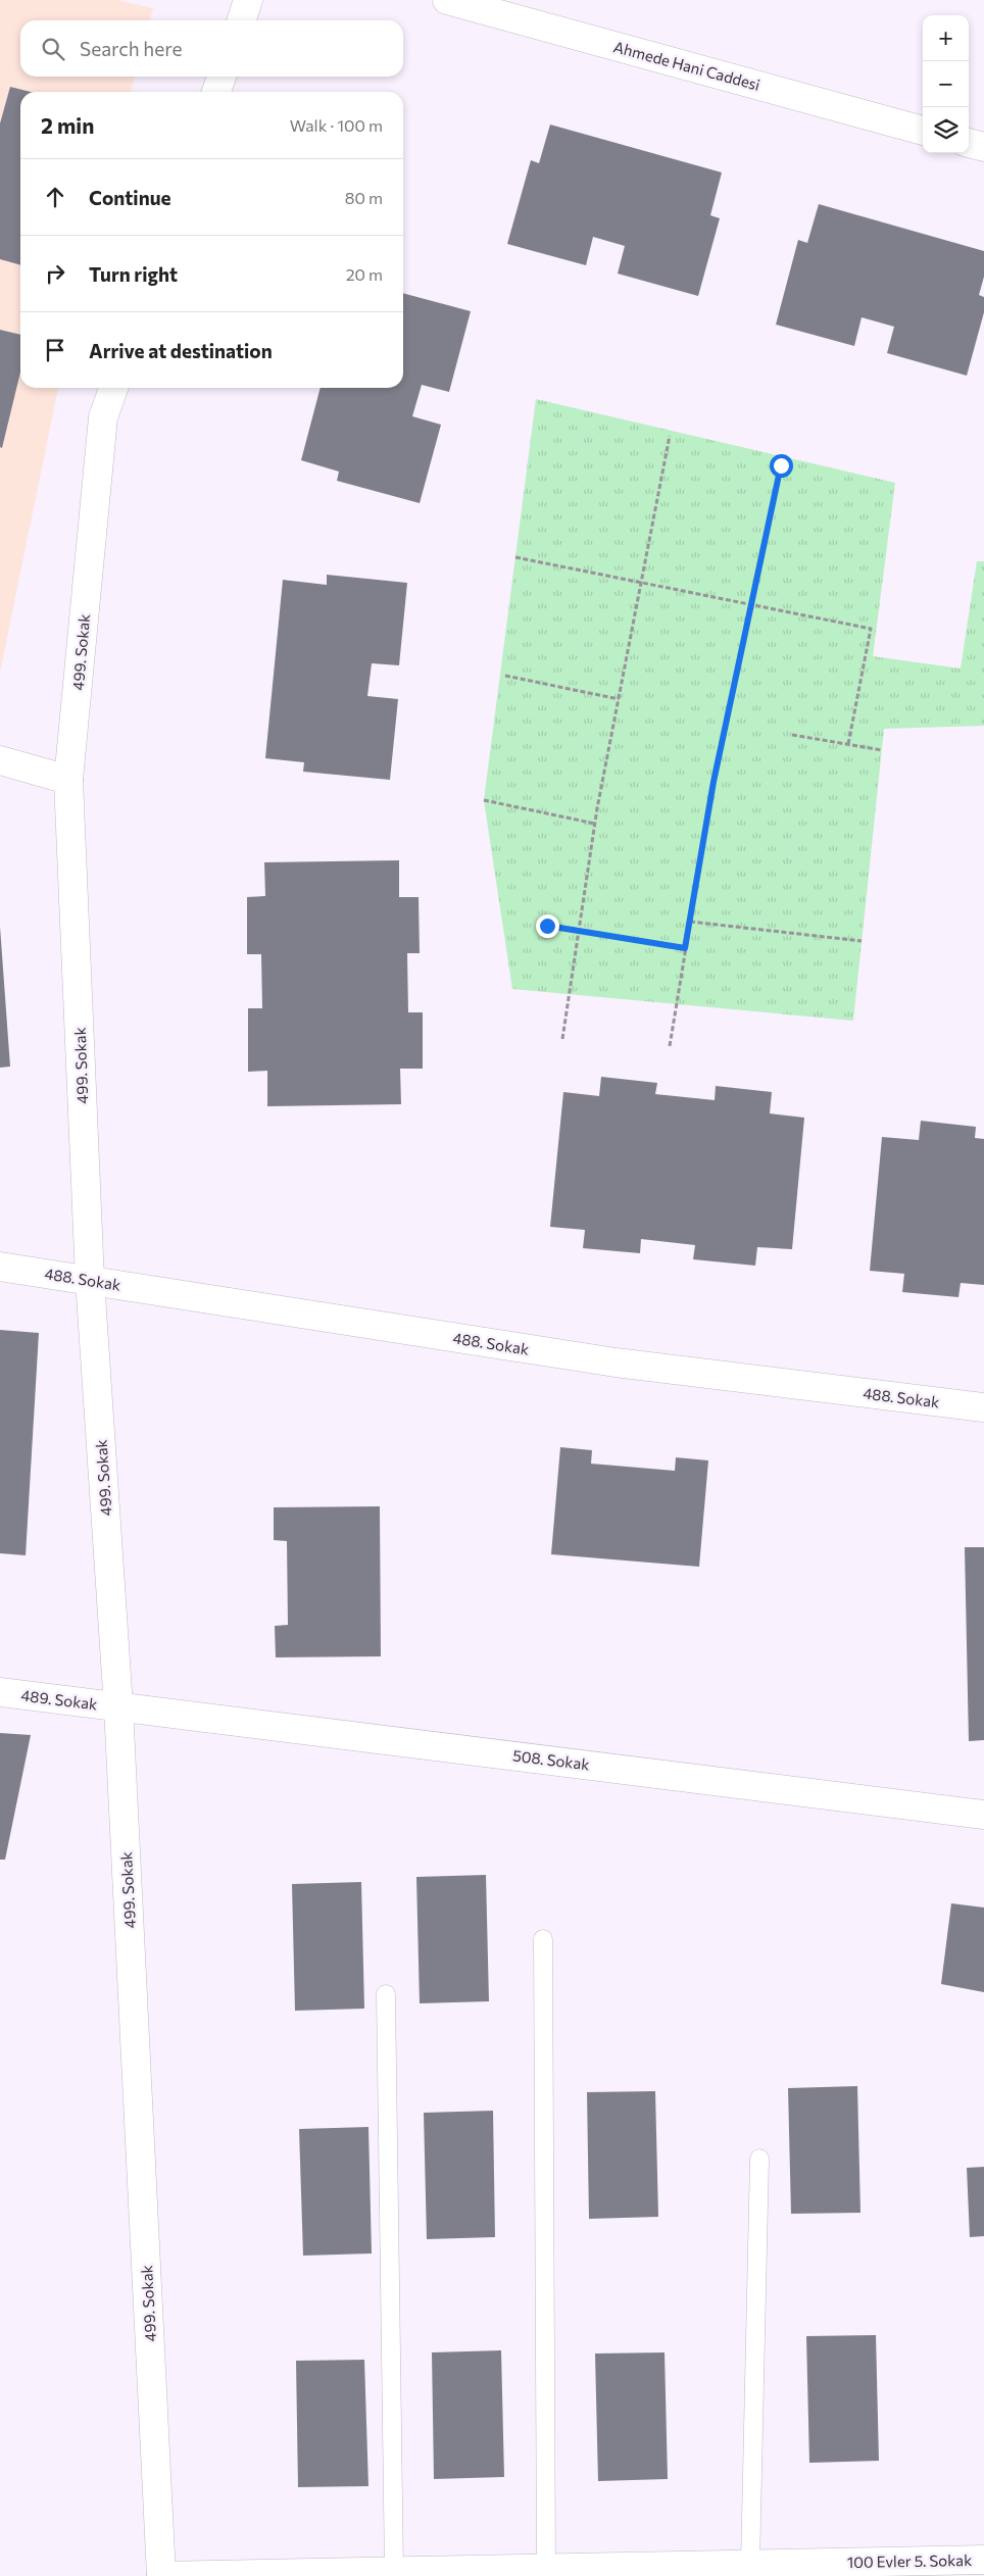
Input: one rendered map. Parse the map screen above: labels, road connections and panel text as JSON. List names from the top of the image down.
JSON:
{
  "streets": {
    "street": [
      "Ahmede Hani Caddesi",
      "499. Sokak",
      "488. Sokak",
      "489. Sokak",
      "508. Sokak",
      "100 Evler 5. Sokak"
    ]
  },
  "crossings": [
    ["499. Sokak", "488. Sokak"],
    ["499. Sokak", "489. Sokak"],
    ["499. Sokak", "508. Sokak"],
    ["499. Sokak", "100 Evler 5. Sokak"],
    ["489. Sokak", "508. Sokak"]
  ],
  "page": {
    "map_buttons": ["+", "−"],
    "search": "Search here",
    "heading": ["2 min", "Walk · 100 m"],
    "list": [
      ["Continue", "80 m"],
      ["Turn right", "20 m"],
      "Arrive at destination"
    ]
  }
}
